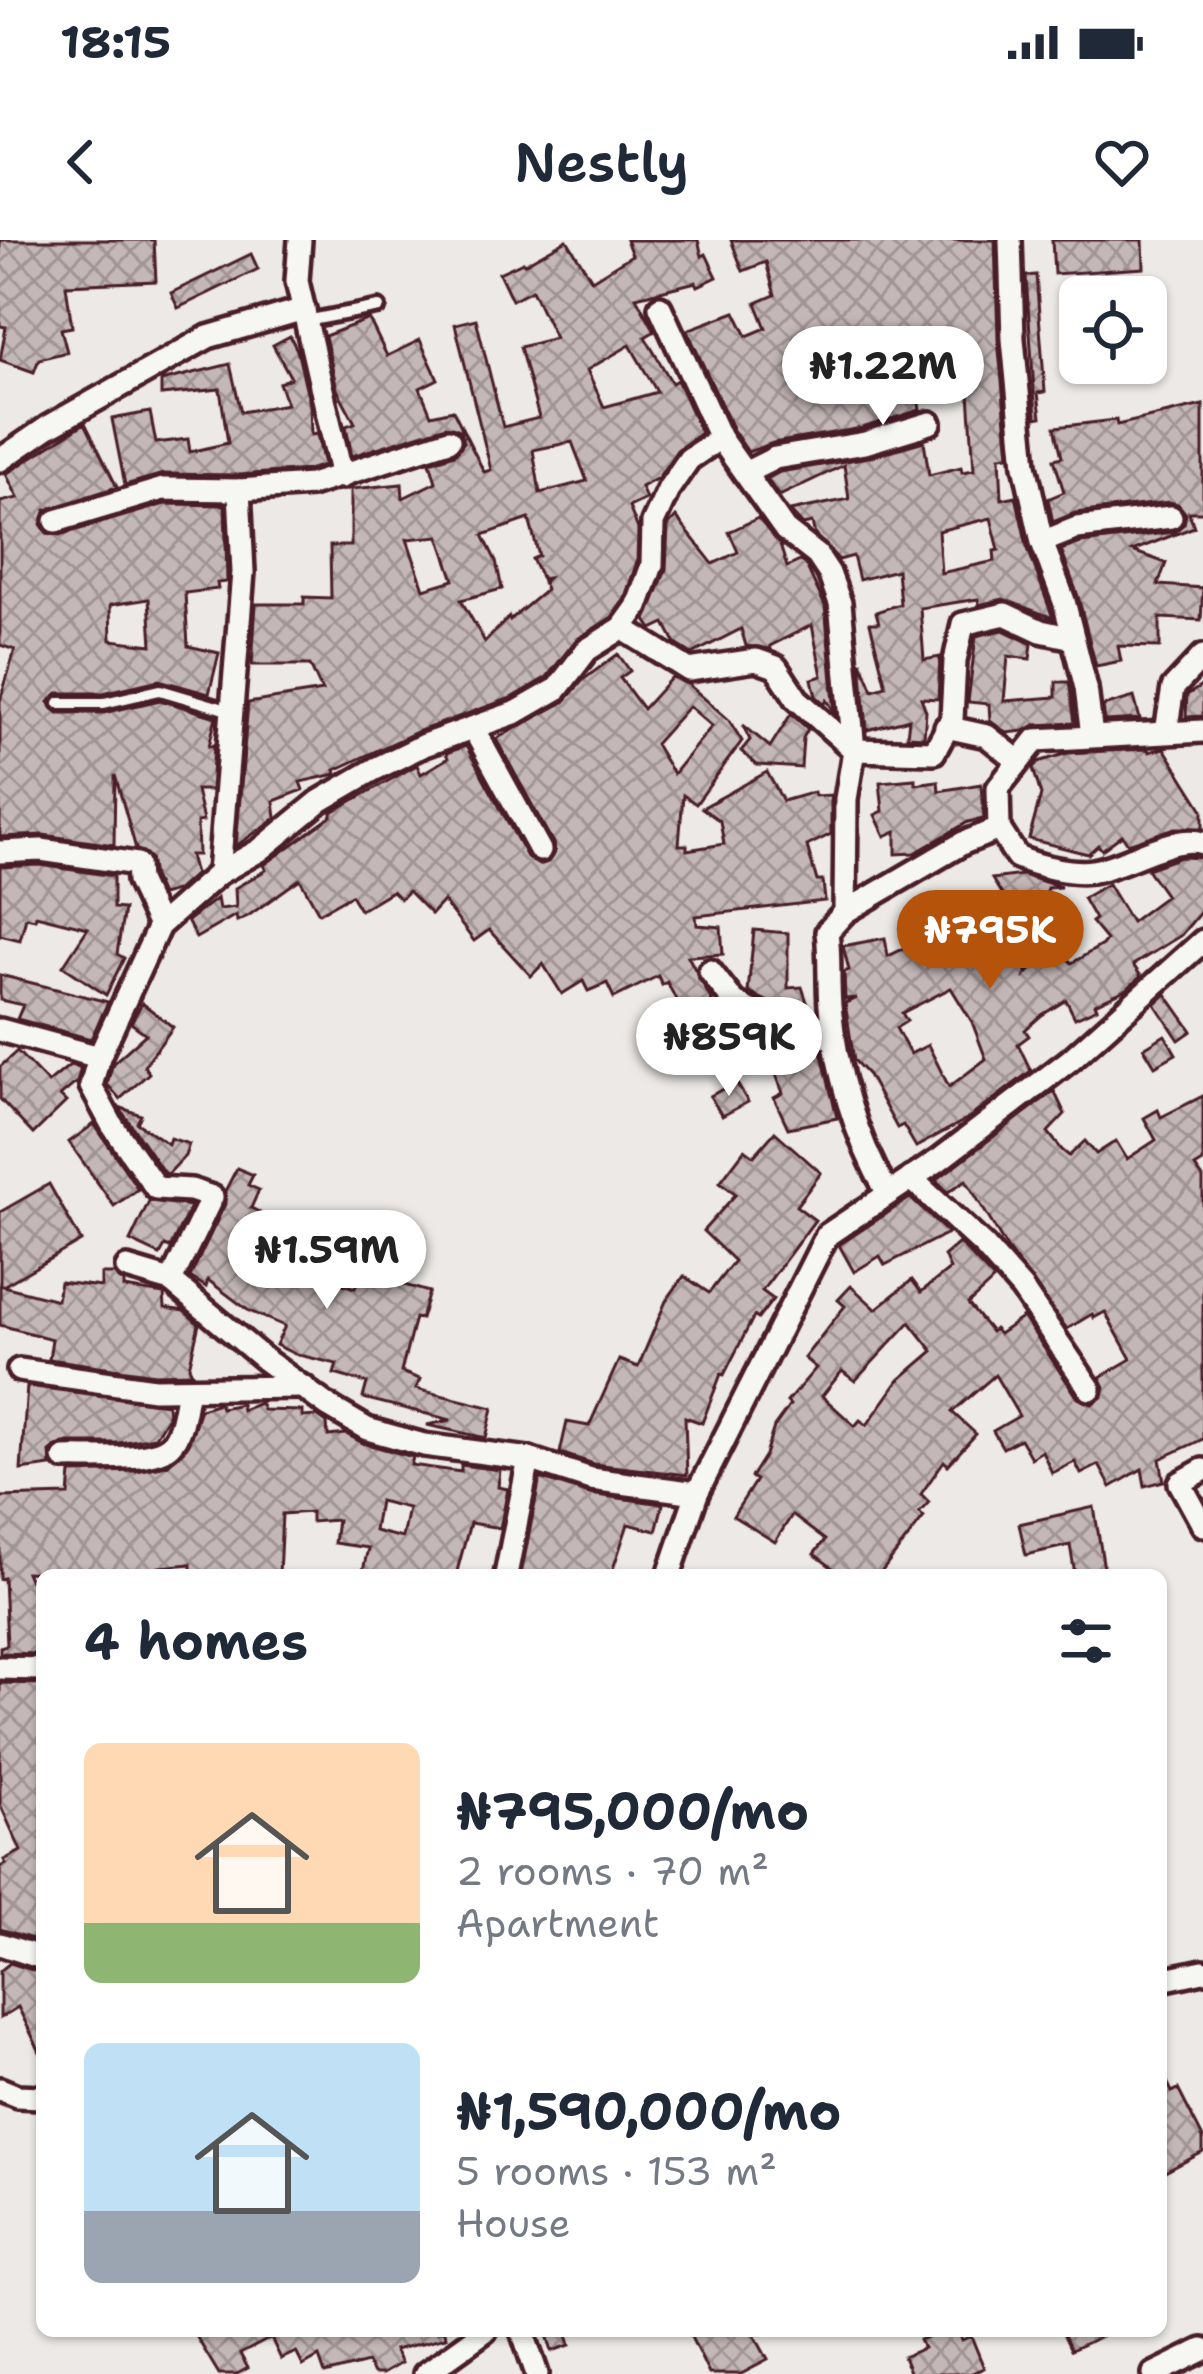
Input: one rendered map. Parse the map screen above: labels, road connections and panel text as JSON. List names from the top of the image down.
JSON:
{
  "page": {
    "status": "18:15",
    "header": "Nestly",
    "price": [
      "₦1.22M",
      "₦795K",
      "₦859K",
      "₦1.59M"
    ],
    "heading": "4 homes",
    "list": [
      {
        "name": "₦795,000/mo",
        "note": "2 rooms · 70 m² · Apartment"
      },
      {
        "name": "₦1,590,000/mo",
        "note": "5 rooms · 153 m² · House"
      }
    ]
  }
}
